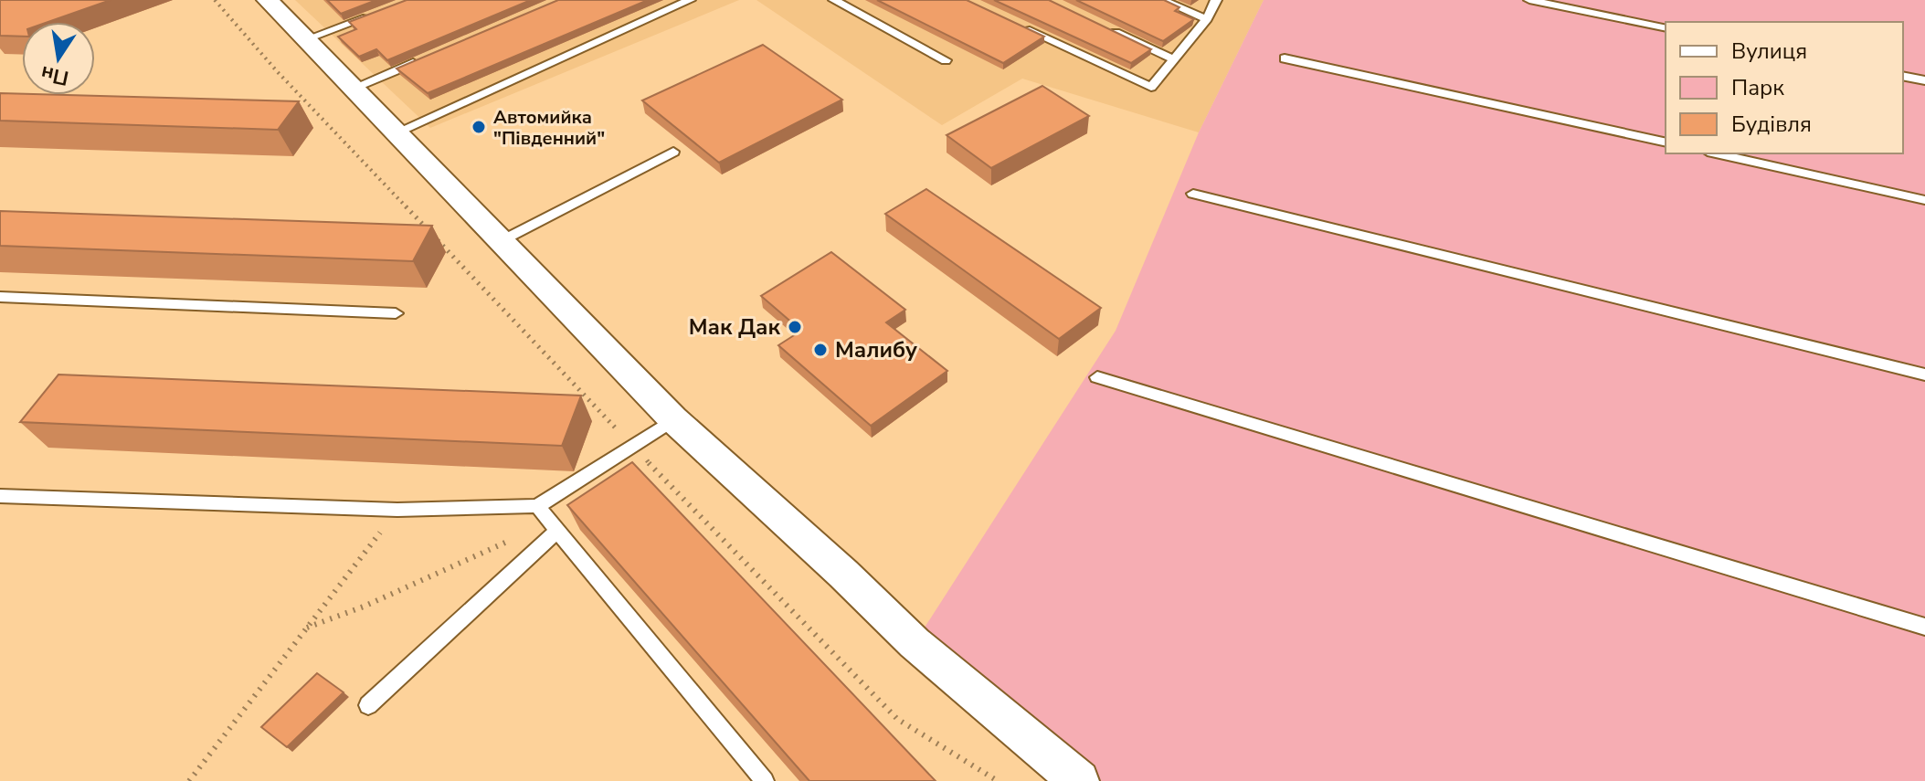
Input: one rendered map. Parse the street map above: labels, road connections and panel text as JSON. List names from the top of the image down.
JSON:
{
  "places": ["Автомийка \"Південний\"", "Мак Дак", "Малибу"],
  "legend": ["Вулиця", "Парк", "Будівля"],
  "north": "bottom"
}
